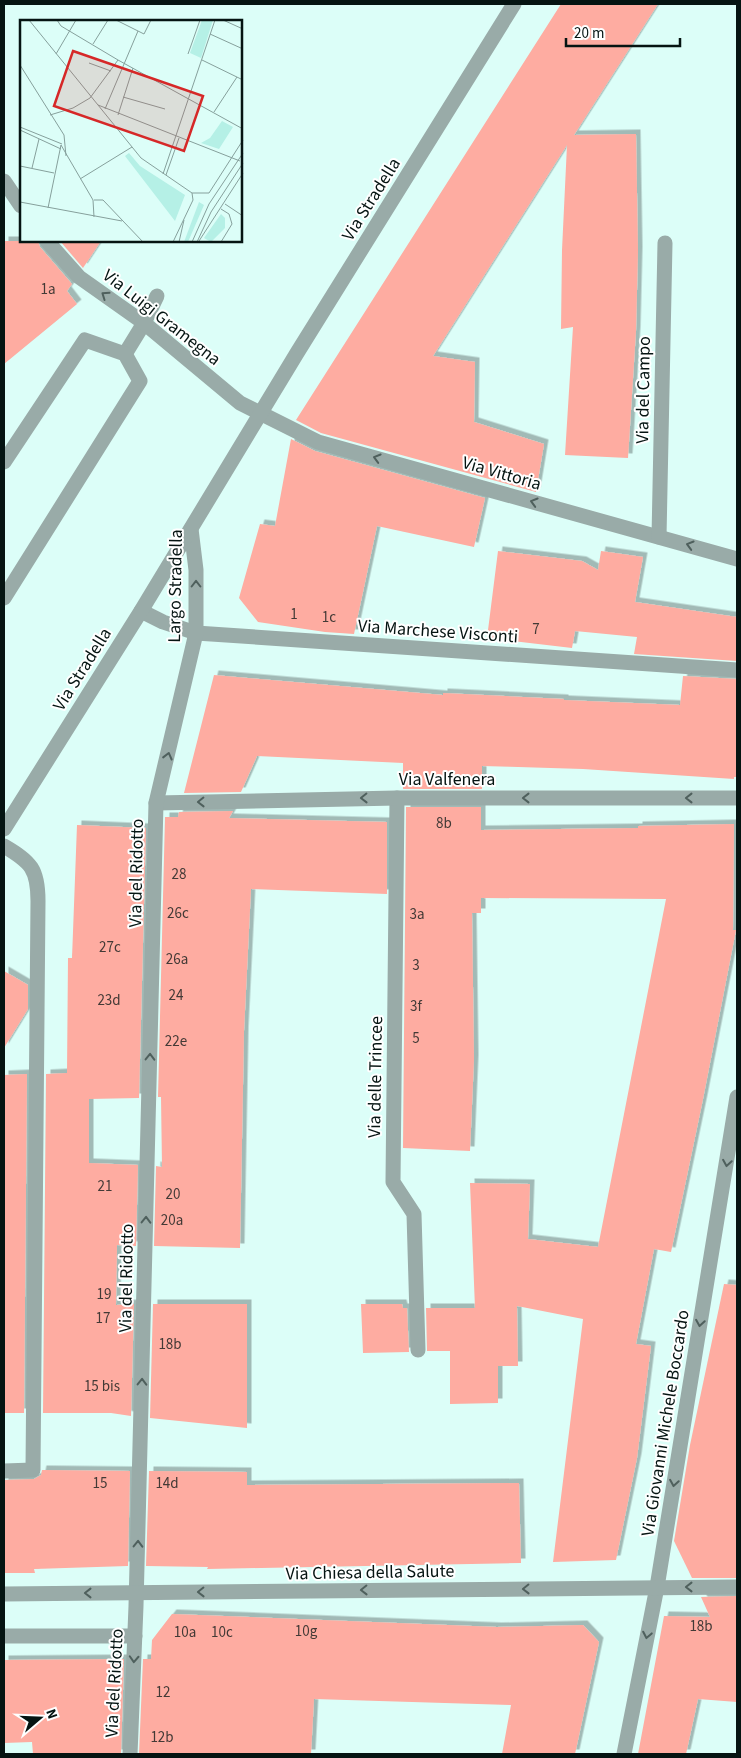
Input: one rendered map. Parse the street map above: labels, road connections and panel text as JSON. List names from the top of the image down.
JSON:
{
  "streets": {
    "street": [
      "Via Stradella",
      "Via Luigi Gramegna",
      "Via del Campo",
      "Via Vittoria",
      "Largo Stradella",
      "Via Marchese Visconti",
      "Via Valfenera",
      "Via del Ridotto",
      "Via delle Trincee",
      "Via Giovanni Michele Boccardo",
      "Via Chiesa della Salute"
    ]
  },
  "crossings": [
    ["Via Stradella", "Via Luigi Gramegna"],
    ["Via Stradella", "Via Vittoria"],
    ["Via Stradella", "Largo Stradella"],
    ["Via Stradella", "Via Marchese Visconti"],
    ["Via Luigi Gramegna", "Via Vittoria"],
    ["Via Luigi Gramegna", "Largo Stradella"],
    ["Via del Campo", "Via Vittoria"],
    ["Via Vittoria", "Largo Stradella"],
    ["Largo Stradella", "Via Marchese Visconti"],
    ["Largo Stradella", "Via Valfenera"],
    ["Largo Stradella", "Via del Ridotto"],
    ["Via Valfenera", "Via del Ridotto"],
    ["Via Valfenera", "Via delle Trincee"],
    ["Via del Ridotto", "Via Chiesa della Salute"],
    ["Via Giovanni Michele Boccardo", "Via Chiesa della Salute"]
  ],
  "one_way": [
    "Via Luigi Gramegna",
    "Via Vittoria",
    "Largo Stradella",
    "Via Valfenera",
    "Via Giovanni Michele Boccardo",
    "Via Chiesa della Salute"
  ],
  "house_numbers": [
    "1a",
    "1",
    "1c",
    "7",
    "8b",
    "28",
    "26c",
    "3a",
    "27c",
    "26a",
    "3",
    "24",
    "23d",
    "3f",
    "5",
    "22e",
    "21",
    "20",
    "20a",
    "19",
    "17",
    "18b",
    "15 bis",
    "15",
    "14d",
    "18b",
    "10g",
    "10a",
    "10c",
    "12",
    "12b"
  ],
  "scale_bar": "20 m",
  "north": "right"
}
